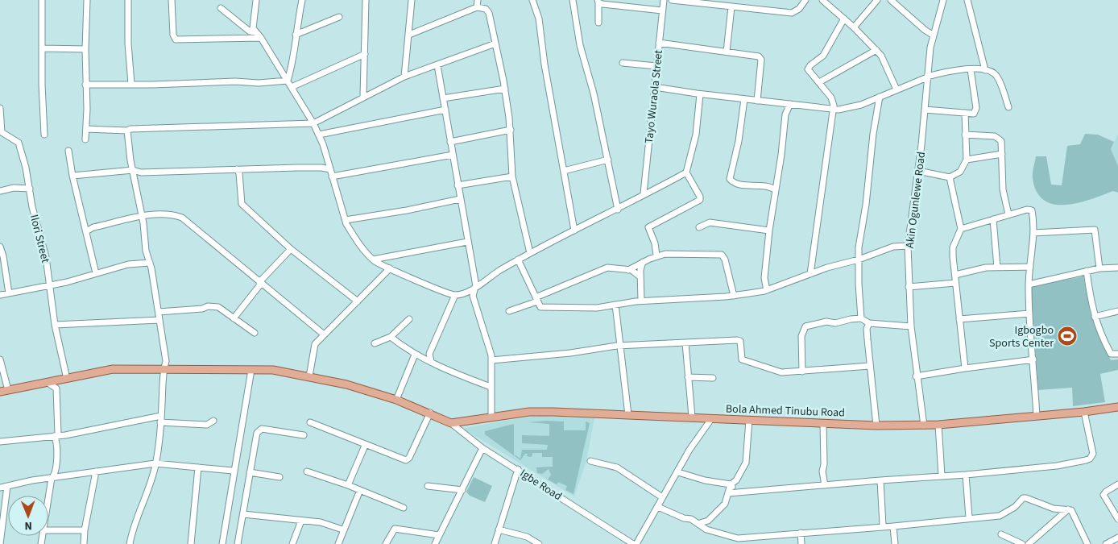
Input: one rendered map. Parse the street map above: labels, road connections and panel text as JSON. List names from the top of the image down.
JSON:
{
  "streets": {
    "main road": ["Bola Ahmed Tinubu Road"],
    "street": [
      "Tayo Wuraola Street",
      "Akin Ogunlewe Road",
      "Ilori Street",
      "Igbe Road"
    ]
  },
  "crossings": [
    ["Akin Ogunlewe Road", "Bola Ahmed Tinubu Road"],
    ["Bola Ahmed Tinubu Road", "Igbe Road"]
  ],
  "places": {
    "sports": ["Igbogbo Sports Center"]
  },
  "north": "bottom"
}
